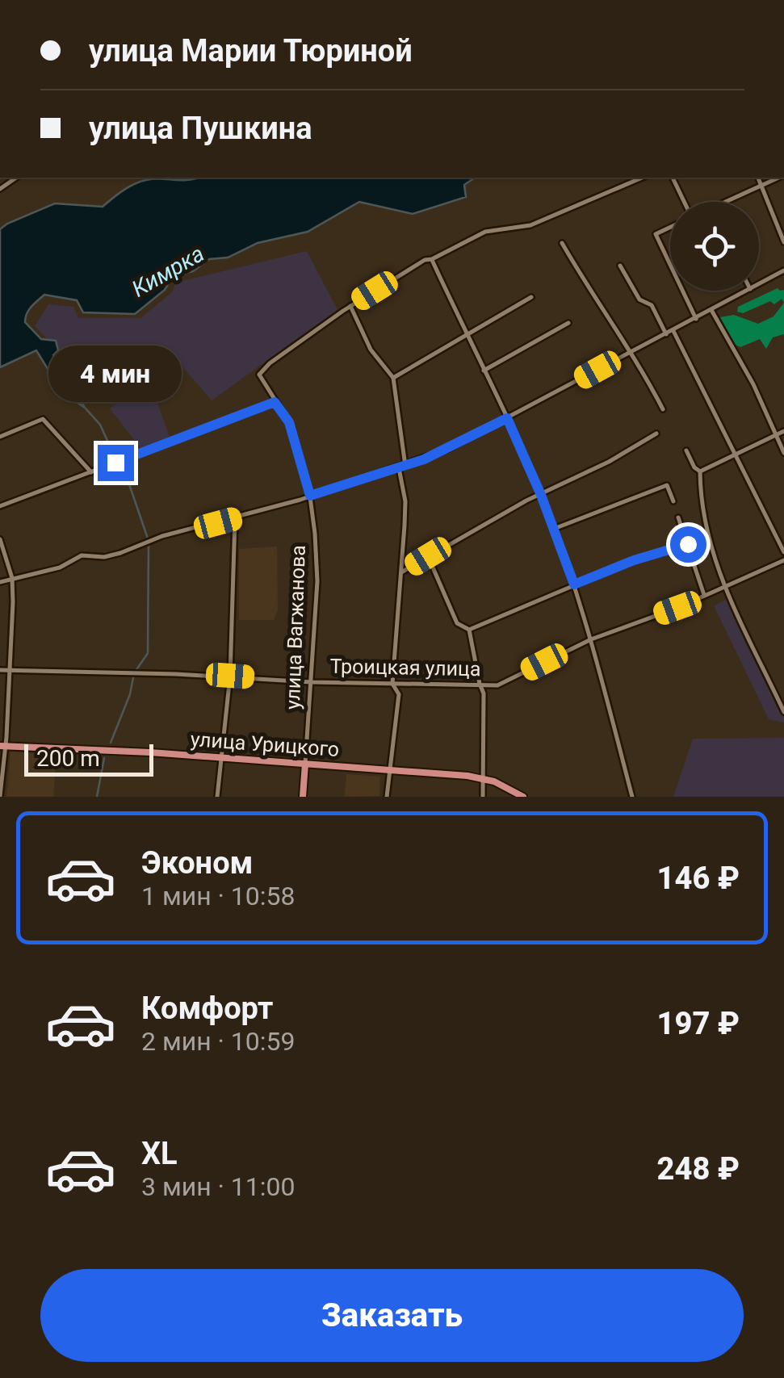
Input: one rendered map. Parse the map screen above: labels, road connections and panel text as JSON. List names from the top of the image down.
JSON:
{
  "streets": {
    "main road": ["улица Вагжанова", "улица Урицкого"],
    "street": ["Троицкая улица"]
  },
  "crossings": [
    ["улица Вагжанова", "Троицкая улица"],
    ["улица Вагжанова", "улица Урицкого"]
  ],
  "water": ["Кимрка"],
  "scale_bar": "200 m",
  "page": {
    "banner": ["улица Марии Тюриной", "улица Пушкина"],
    "bubble": "4 мин",
    "scale": "200 m",
    "list": [
      {
        "name": "Эконом",
        "note": "1 мин · 10:58",
        "value": "146 ₽"
      },
      {
        "name": "Комфорт",
        "note": "2 мин · 10:59",
        "value": "197 ₽"
      },
      {
        "name": "XL",
        "note": "3 мин · 11:00",
        "value": "248 ₽"
      }
    ],
    "buttons": "Заказать"
  }
}
